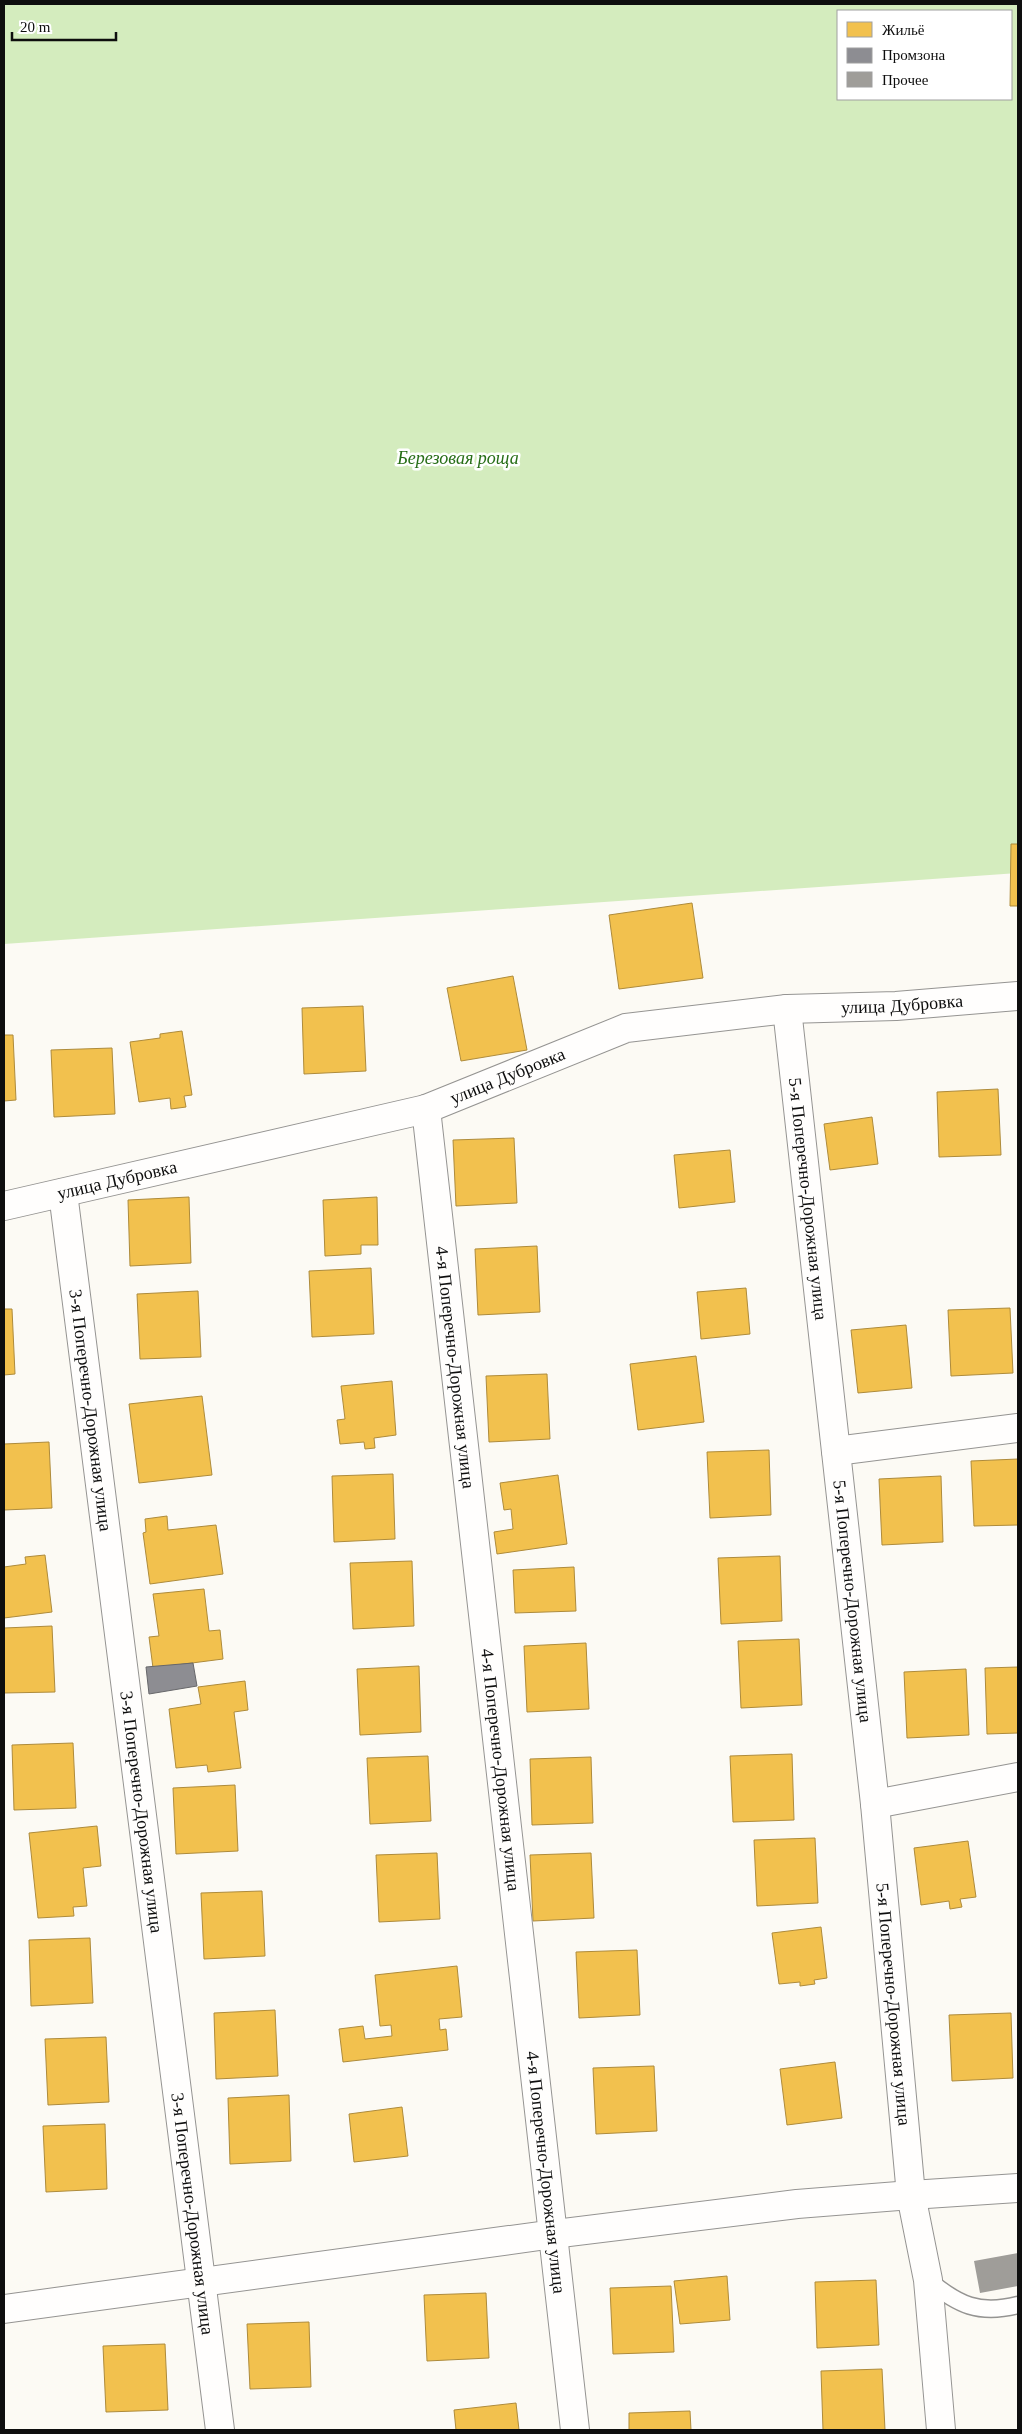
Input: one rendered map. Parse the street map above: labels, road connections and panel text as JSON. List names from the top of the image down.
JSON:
{
  "streets": {
    "street": [
      "улица Дубровка",
      "5-я Поперечно-Дорожная улица",
      "4-я Поперечно-Дорожная улица",
      "3-я Поперечно-Дорожная улица"
    ]
  },
  "crossings": [
    ["улица Дубровка", "5-я Поперечно-Дорожная улица"],
    ["улица Дубровка", "4-я Поперечно-Дорожная улица"],
    ["улица Дубровка", "3-я Поперечно-Дорожная улица"]
  ],
  "parks": ["Березовая роща"],
  "legend": ["Жильё", "Промзона", "Прочее"],
  "scale_bar": "20 m"
}
